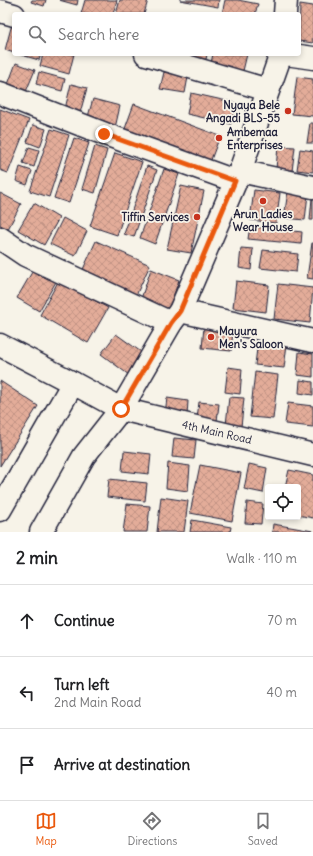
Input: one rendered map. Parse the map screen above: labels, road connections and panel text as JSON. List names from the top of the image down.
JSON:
{
  "streets": {
    "street": ["4th Main Road"]
  },
  "places": [
    "Nyaya Bele Angadi BLS-55",
    "Ambemaa Enterprises",
    "Arun Ladies Wear House",
    "Tiffin Services",
    "Mayura Men's Saloon"
  ],
  "page": {
    "search": "Search here",
    "heading": ["2 min", "Walk · 110 m"],
    "list": [
      ["Continue", "70 m"],
      ["Turn left", "2nd Main Road", "40 m"],
      "Arrive at destination"
    ],
    "nav": ["Map", "Directions", "Saved"]
  }
}
